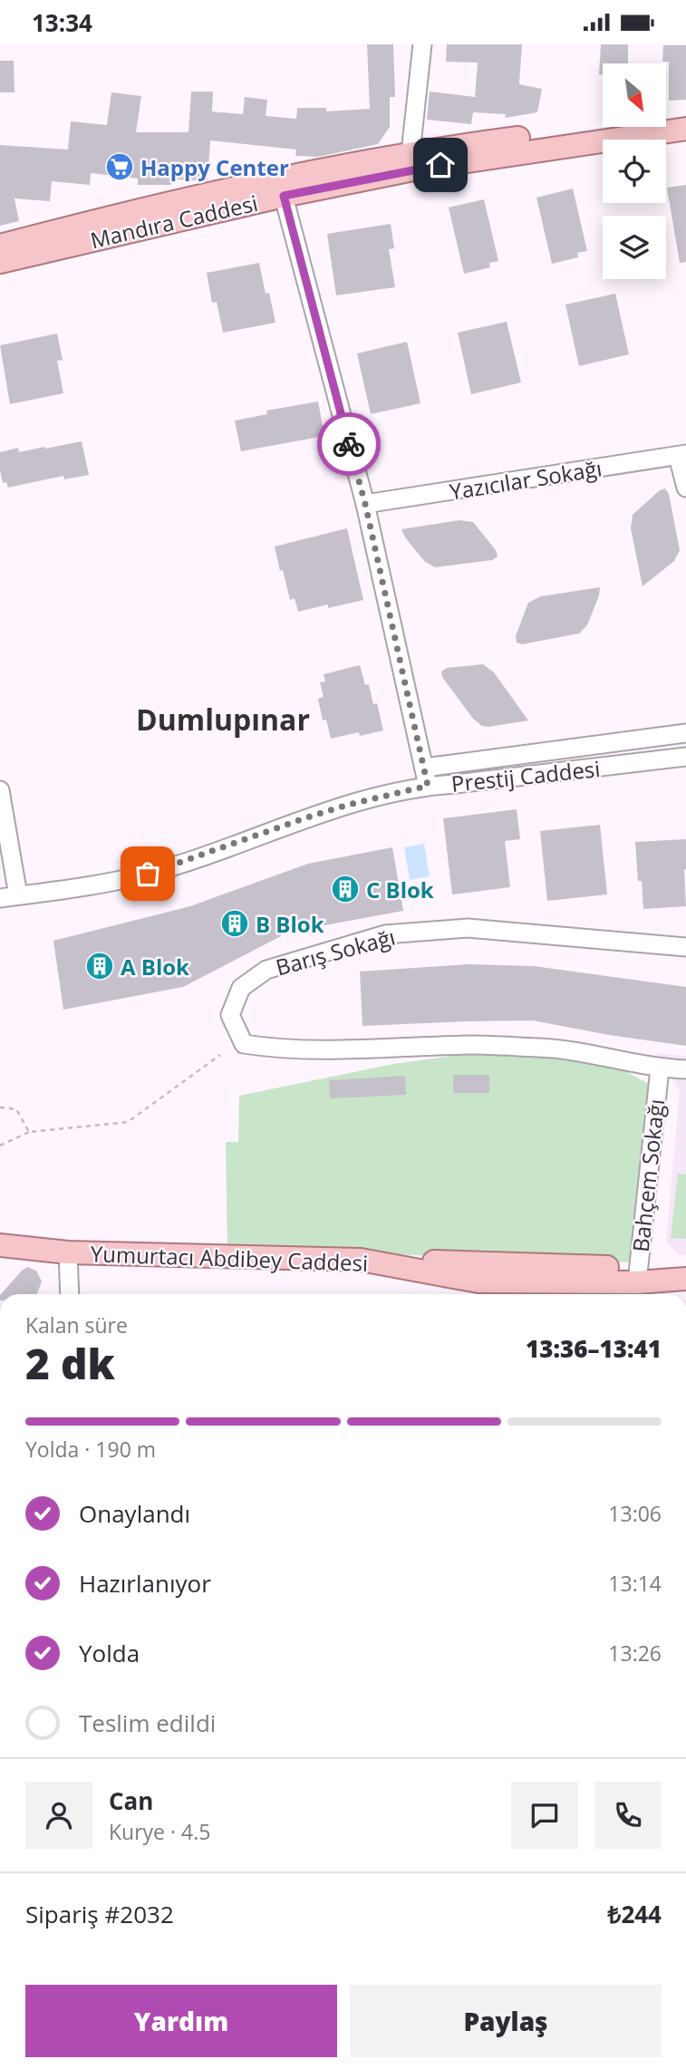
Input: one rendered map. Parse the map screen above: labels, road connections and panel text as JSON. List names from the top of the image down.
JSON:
{
  "streets": {
    "main road": ["Mandıra Caddesi", "Yumurtacı Abdibey Caddesi"],
    "street": [
      "Yazıcılar Sokağı",
      "Prestij Caddesi",
      "Barış Sokağı",
      "Bahçem Sokağı"
    ]
  },
  "crossings": [
    ["Barış Sokağı", "Bahçem Sokağı"],
    ["Bahçem Sokağı", "Yumurtacı Abdibey Caddesi"]
  ],
  "districts": ["Dumlupınar"],
  "places": {
    "supermarket": ["Happy Center"],
    "building": ["C Blok", "B Blok", "A Blok"]
  },
  "north": "bottom right",
  "page": {
    "status": "13:34",
    "heading": ["2 dk", "Kalan süre", "13:36–13:41"],
    "panel": [
      "Can",
      "Kurye · 4.5",
      "Sipariş #2032",
      "₺244"
    ],
    "bar": "Yolda · 190 m",
    "list": [
      ["Onaylandı", "13:06"],
      ["Hazırlanıyor", "13:14"],
      ["Yolda", "13:26"],
      "Teslim edildi"
    ],
    "buttons": ["Yardım", "Paylaş"]
  }
}
